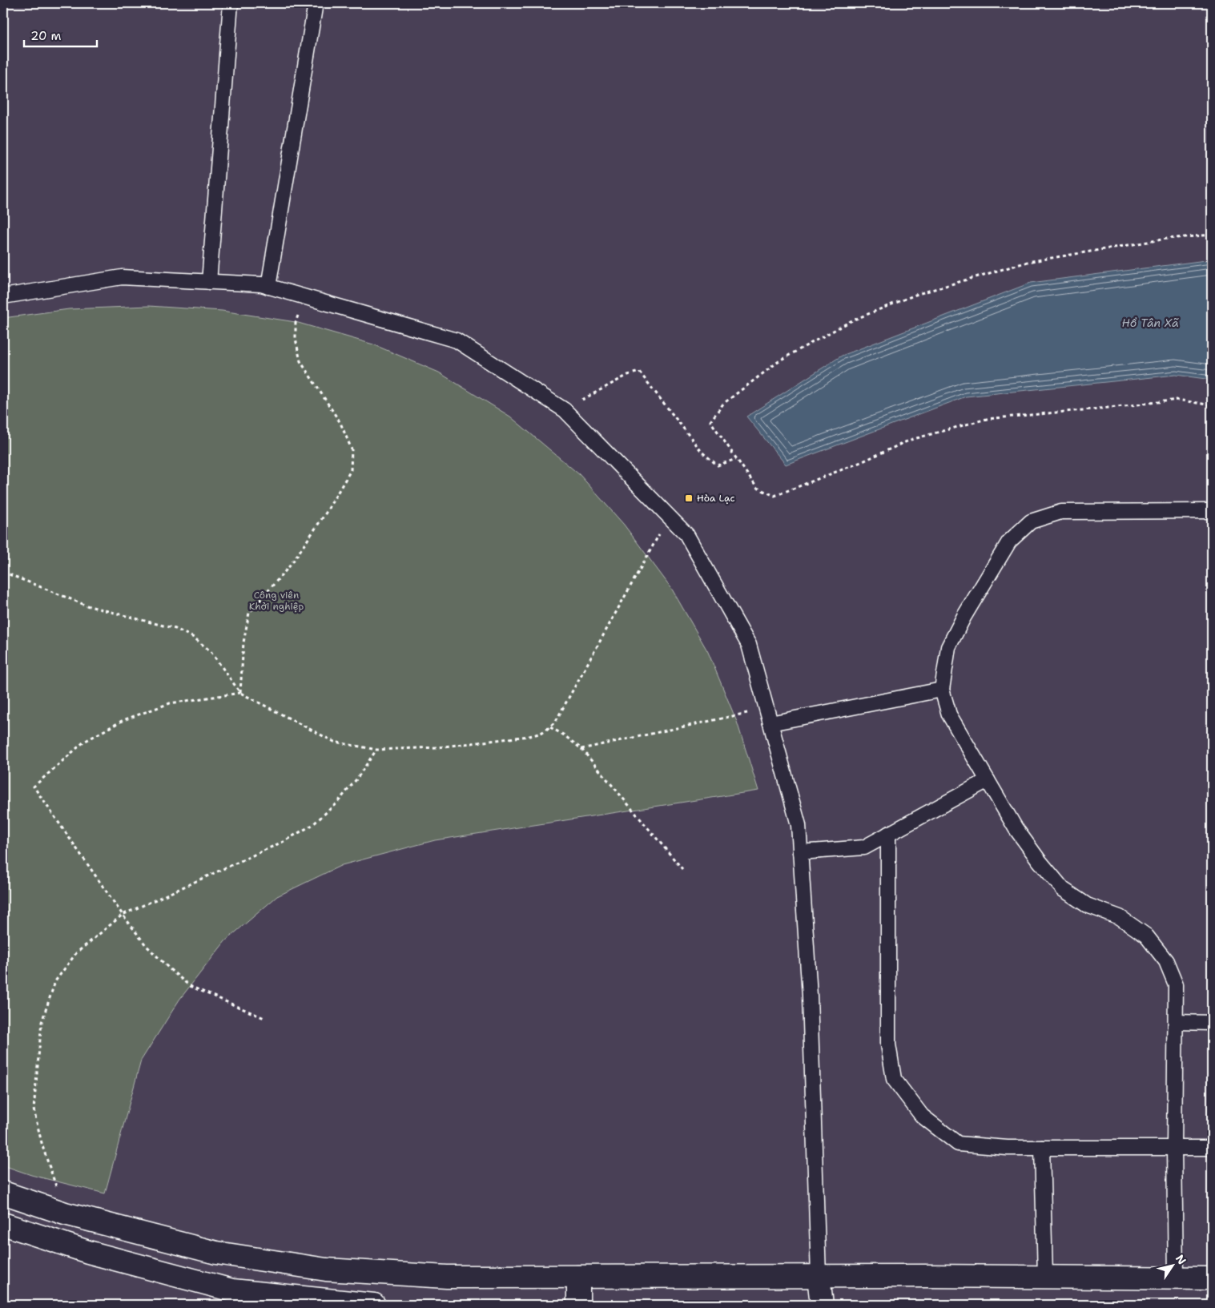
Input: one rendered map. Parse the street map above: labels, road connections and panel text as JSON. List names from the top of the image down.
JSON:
{
  "water": ["Hồ Tân Xã"],
  "parks": ["Công viên Khởi nghiệp"],
  "places": {
    "transit": ["Hòa Lạc"]
  },
  "scale_bar": "20 m",
  "north": "top right"
}
